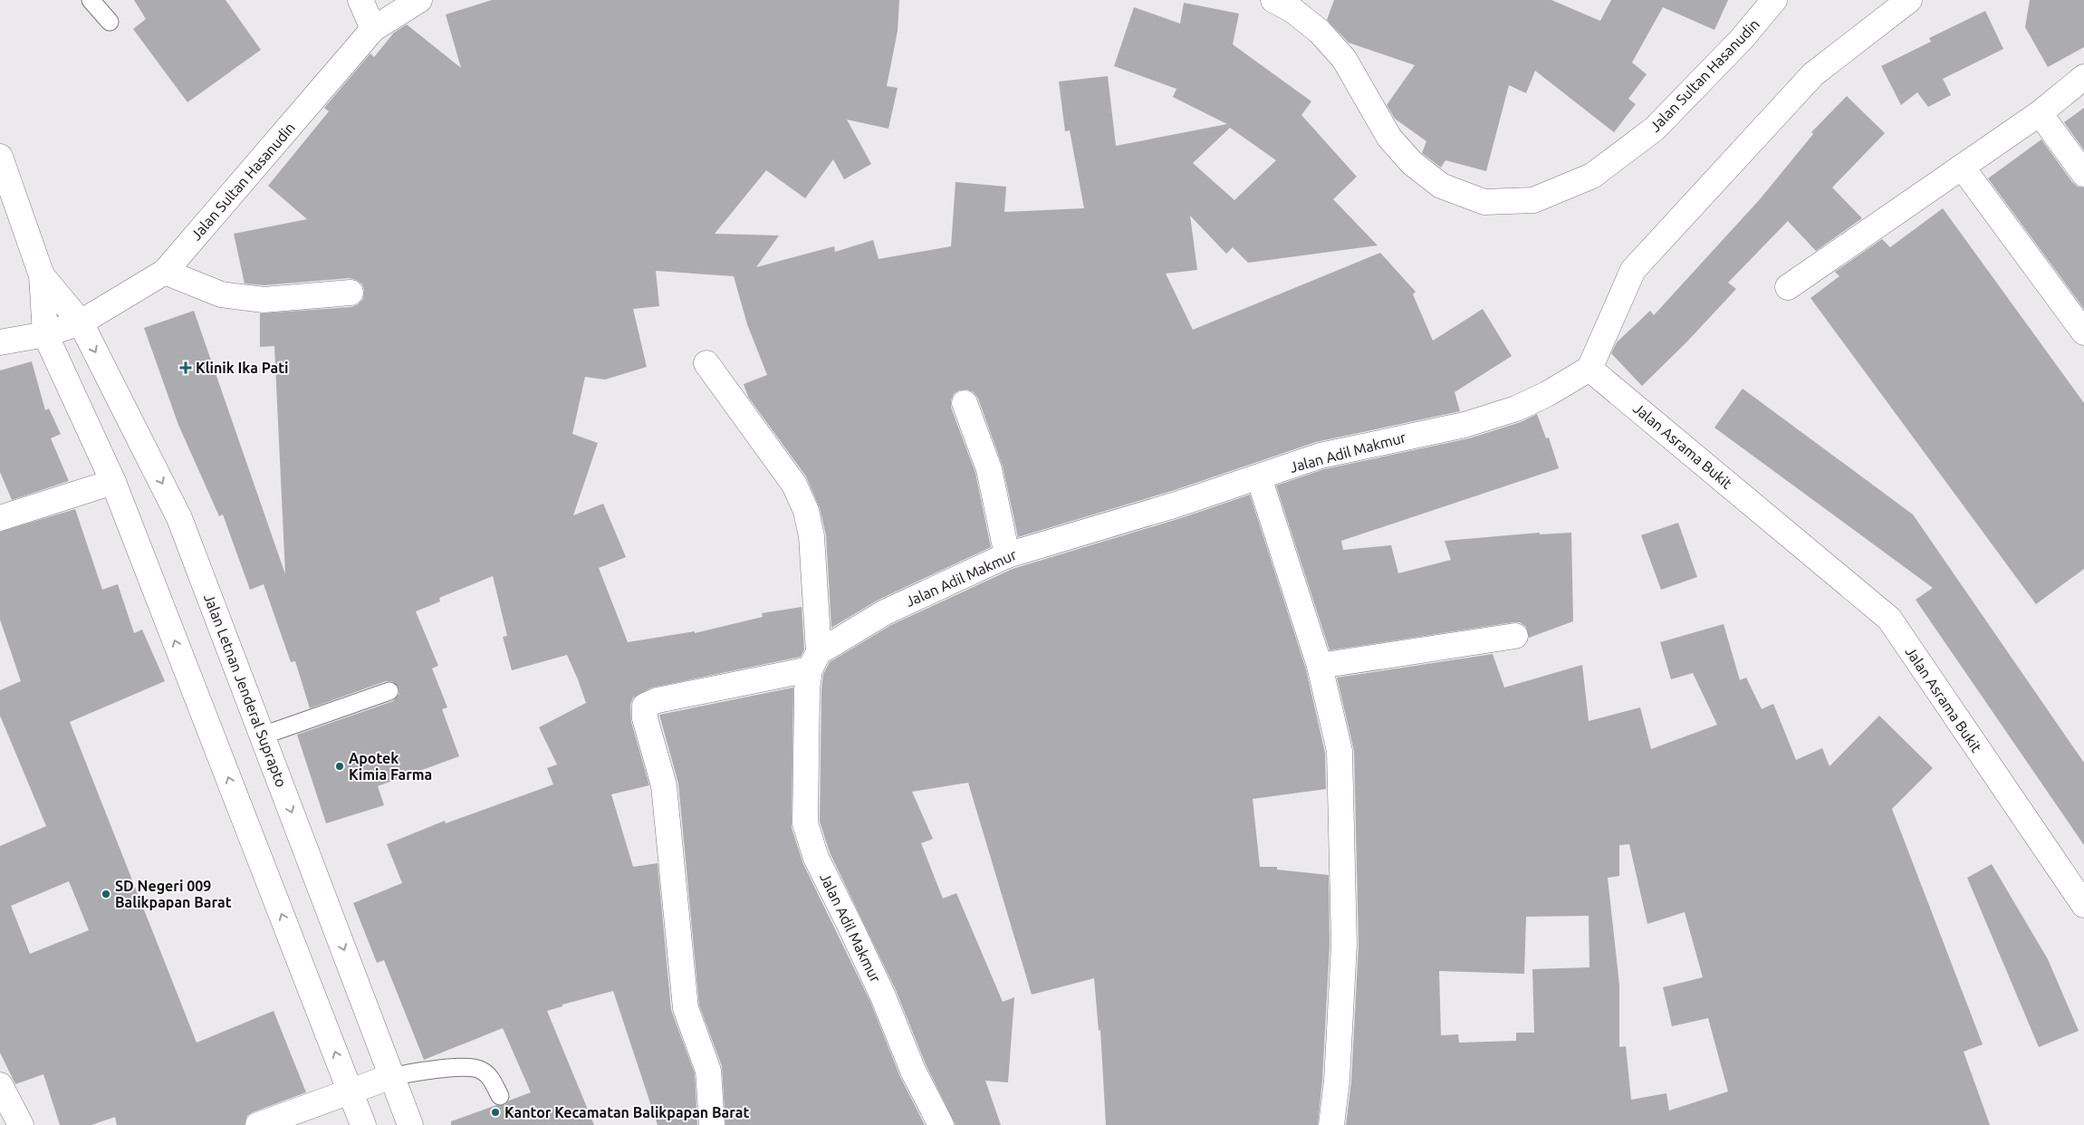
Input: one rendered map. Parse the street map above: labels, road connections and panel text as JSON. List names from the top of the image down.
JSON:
{
  "streets": {
    "street": [
      "Jalan Sultan Hasanudin",
      "Jalan Asrama Bukit",
      "Jalan Adil Makmur",
      "Jalan Letnan Jenderal Suprapto"
    ]
  },
  "crossings": [
    ["Jalan Sultan Hasanudin", "Jalan Letnan Jenderal Suprapto"],
    ["Jalan Asrama Bukit", "Jalan Adil Makmur"]
  ],
  "places": {
    "health": ["Klinik Ika Pati"],
    "other": ["Apotek Kimia Farma", "SD Negeri 009 Balikpapan Barat", "Kantor Kecamatan Balikpapan Barat"]
  }
}
